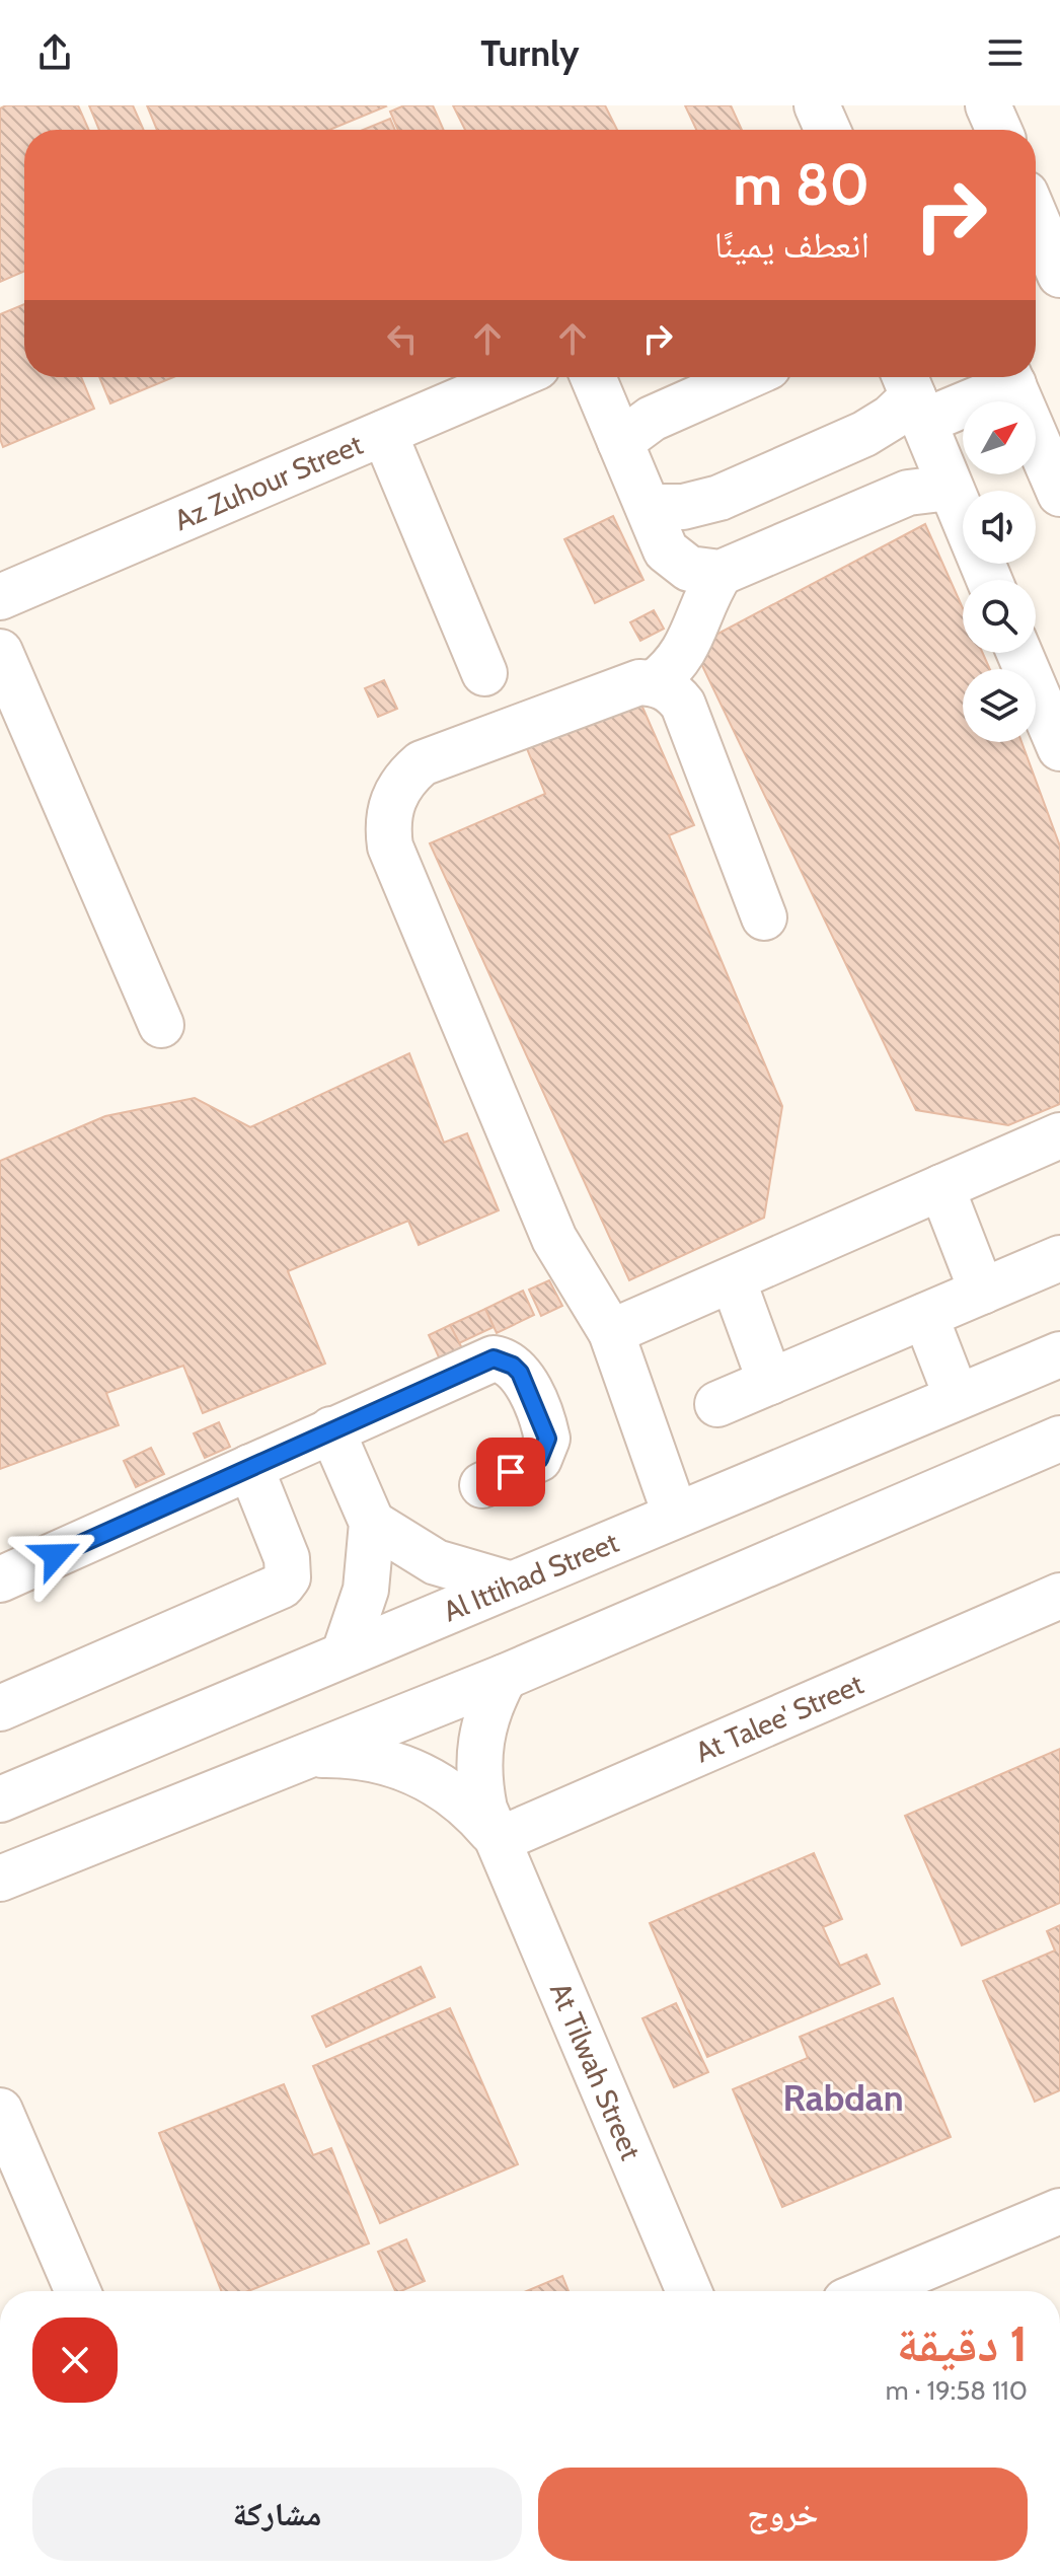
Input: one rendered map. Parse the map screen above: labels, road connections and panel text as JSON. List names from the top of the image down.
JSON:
{
  "streets": {
    "street": [
      "Az Zuhour Street",
      "Al Ittihad Street",
      "At Talee' Street",
      "At Tilwah Street"
    ]
  },
  "crossings": [
    ["At Talee' Street", "At Tilwah Street"]
  ],
  "districts": ["Rabdan"],
  "north": "top right",
  "page": {
    "header": "Turnly",
    "turn": ["80 m", "انعطف يمينًا"],
    "heading": ["1 دقيقة", "110 m · 19:58"],
    "buttons": ["خروج", "مشاركة"]
  }
}
